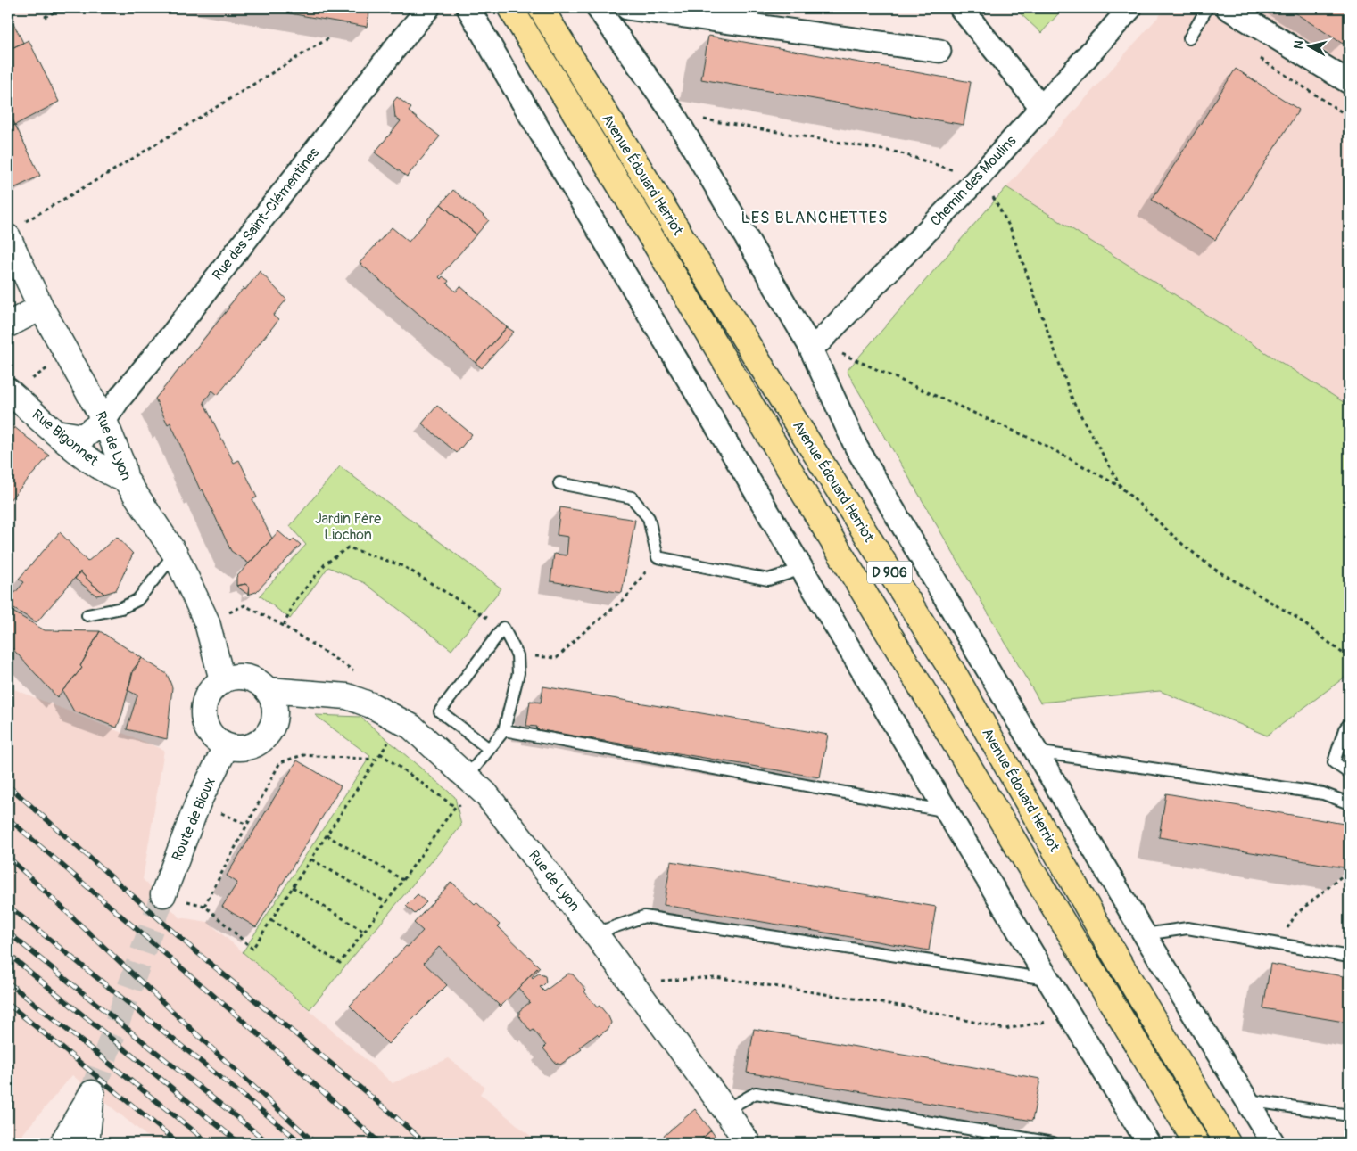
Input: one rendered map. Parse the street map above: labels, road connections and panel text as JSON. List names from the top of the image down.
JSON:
{
  "streets": {
    "main road": [
      "Avenue Édouard Herriot",
      "Rue Bigonnet",
      "Rue de Lyon",
      "D 906",
      "Route de Bioux"
    ],
    "street": ["Chemin des Moulins", "Rue des Saint-Clémentines"]
  },
  "crossings": [
    ["Rue des Saint-Clémentines", "Rue de Lyon"],
    ["Rue Bigonnet", "Rue de Lyon"],
    ["Rue de Lyon", "Route de Bioux"]
  ],
  "districts": ["LES BLANCHETTES"],
  "parks": ["Jardin Père Liochon"],
  "north": "left"
}
